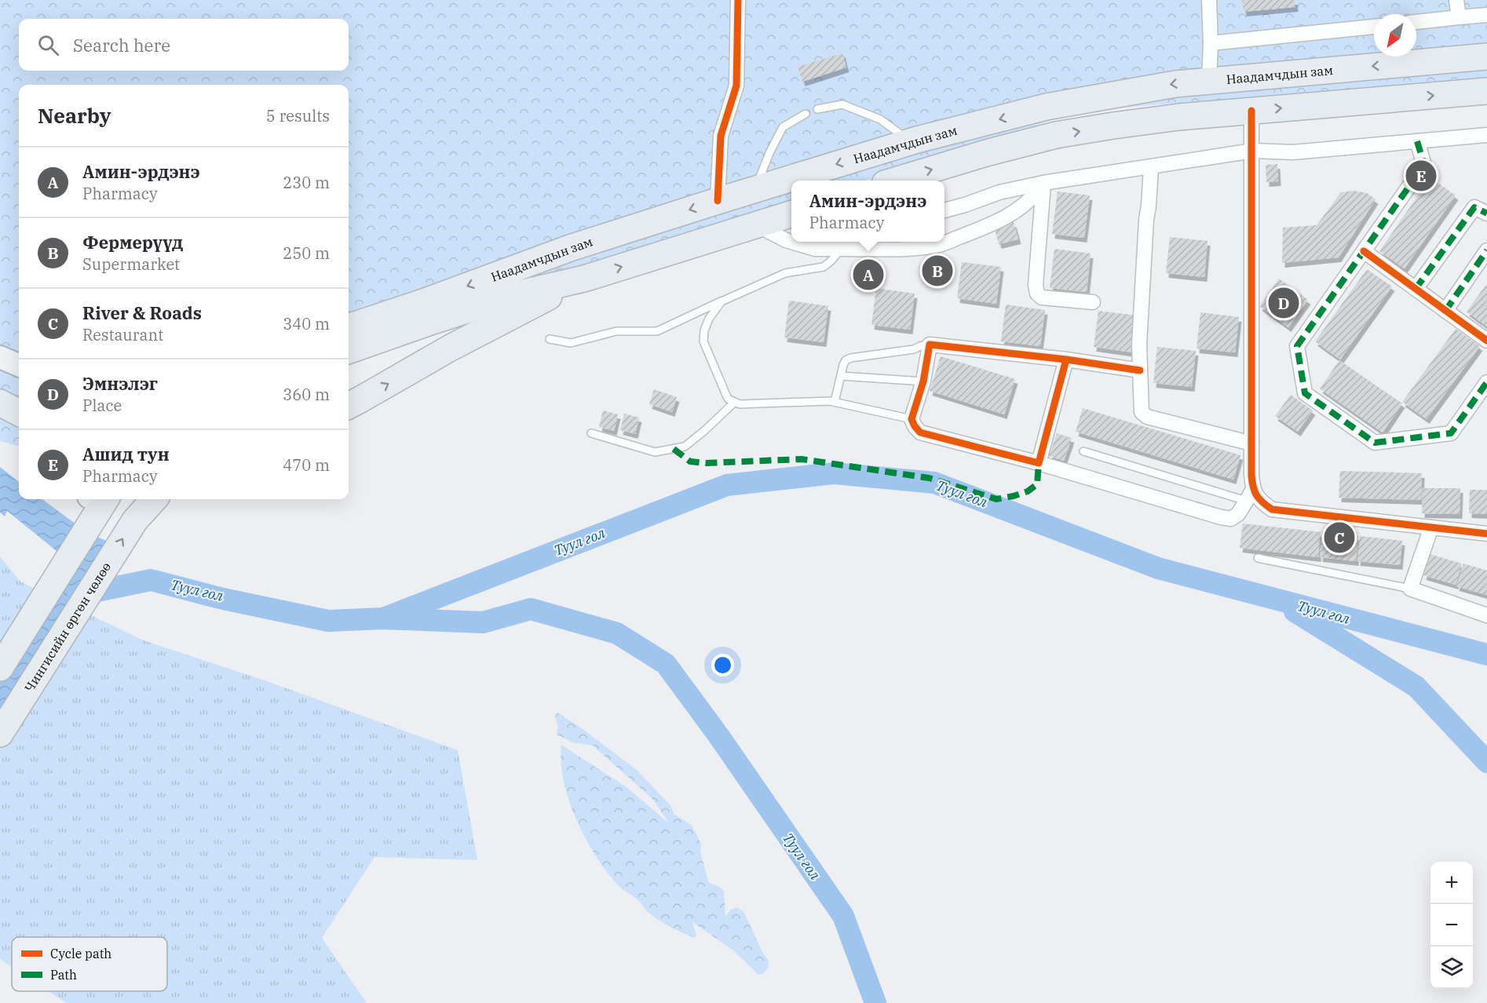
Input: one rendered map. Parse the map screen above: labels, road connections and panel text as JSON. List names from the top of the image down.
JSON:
{
  "streets": {
    "highway": ["Наадамчдын зам", "Чингисийн өргөн чөлөө"]
  },
  "water": ["Туул гол"],
  "legend": ["Cycle path", "Path"],
  "north": "bottom left",
  "page": {
    "search": "Search here",
    "heading": ["Nearby", "5 results"],
    "list": [
      {
        "mark": "A",
        "name": "Амин-эрдэнэ",
        "note": "Pharmacy",
        "value": "230 m"
      },
      {
        "mark": "B",
        "name": "Фермерүүд",
        "note": "Supermarket",
        "value": "250 m"
      },
      {
        "mark": "C",
        "name": "River & Roads",
        "note": "Restaurant",
        "value": "340 m"
      },
      {
        "mark": "D",
        "name": "Эмнэлэг",
        "note": "Place",
        "value": "360 m"
      },
      {
        "mark": "E",
        "name": "Ашид тун",
        "note": "Pharmacy",
        "value": "470 m"
      }
    ],
    "pins": [
      "E",
      "B",
      "A",
      "D",
      "C"
    ],
    "popup": ["Амин-эрдэнэ", "Pharmacy"],
    "map_buttons": ["+", "−"]
  }
}
